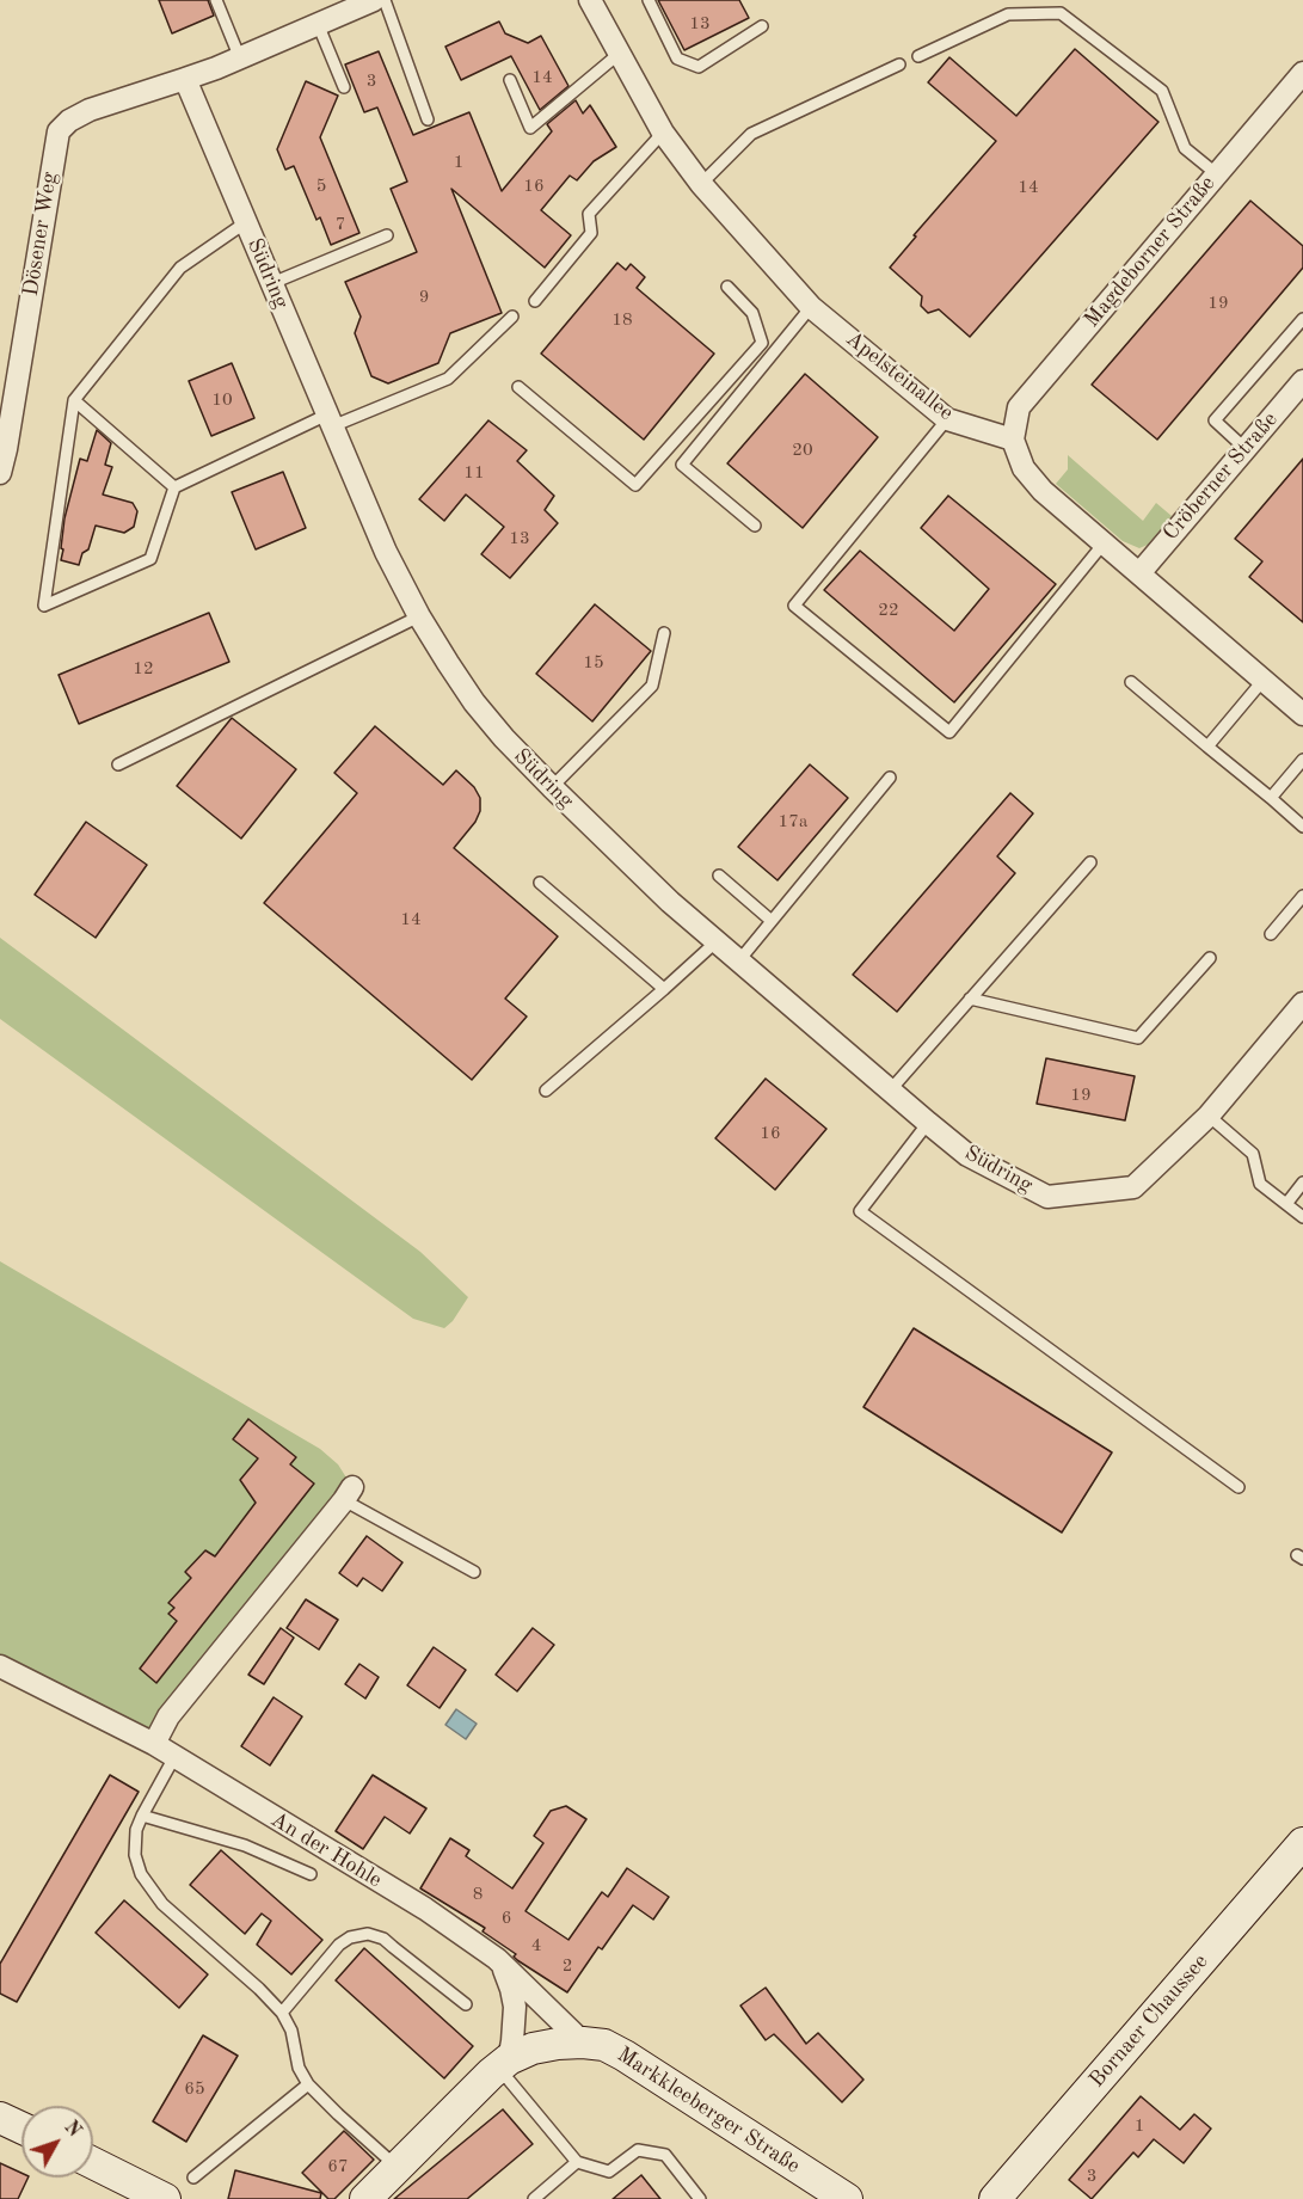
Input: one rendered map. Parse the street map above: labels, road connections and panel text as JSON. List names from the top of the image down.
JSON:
{
  "streets": {
    "main road": ["Bornaer Chaussee", "Markkleeberger Straße"],
    "street": [
      "Dösener Weg",
      "Magdeborner Straße",
      "Südring",
      "Apelsteinallee",
      "Cröberner Straße",
      "An der Hohle"
    ]
  },
  "crossings": [
    ["Dösener Weg", "Südring"],
    ["Magdeborner Straße", "Apelsteinallee"],
    ["An der Hohle", "Markkleeberger Straße"]
  ],
  "house_numbers": [
    "13",
    "14",
    "3",
    "1",
    "5",
    "16",
    "14",
    "7",
    "9",
    "19",
    "18",
    "10",
    "20",
    "11",
    "13",
    "22",
    "15",
    "12",
    "17a",
    "14",
    "19",
    "16",
    "8",
    "6",
    "4",
    "2",
    "65",
    "1",
    "67",
    "3"
  ],
  "north": "top right"
}
